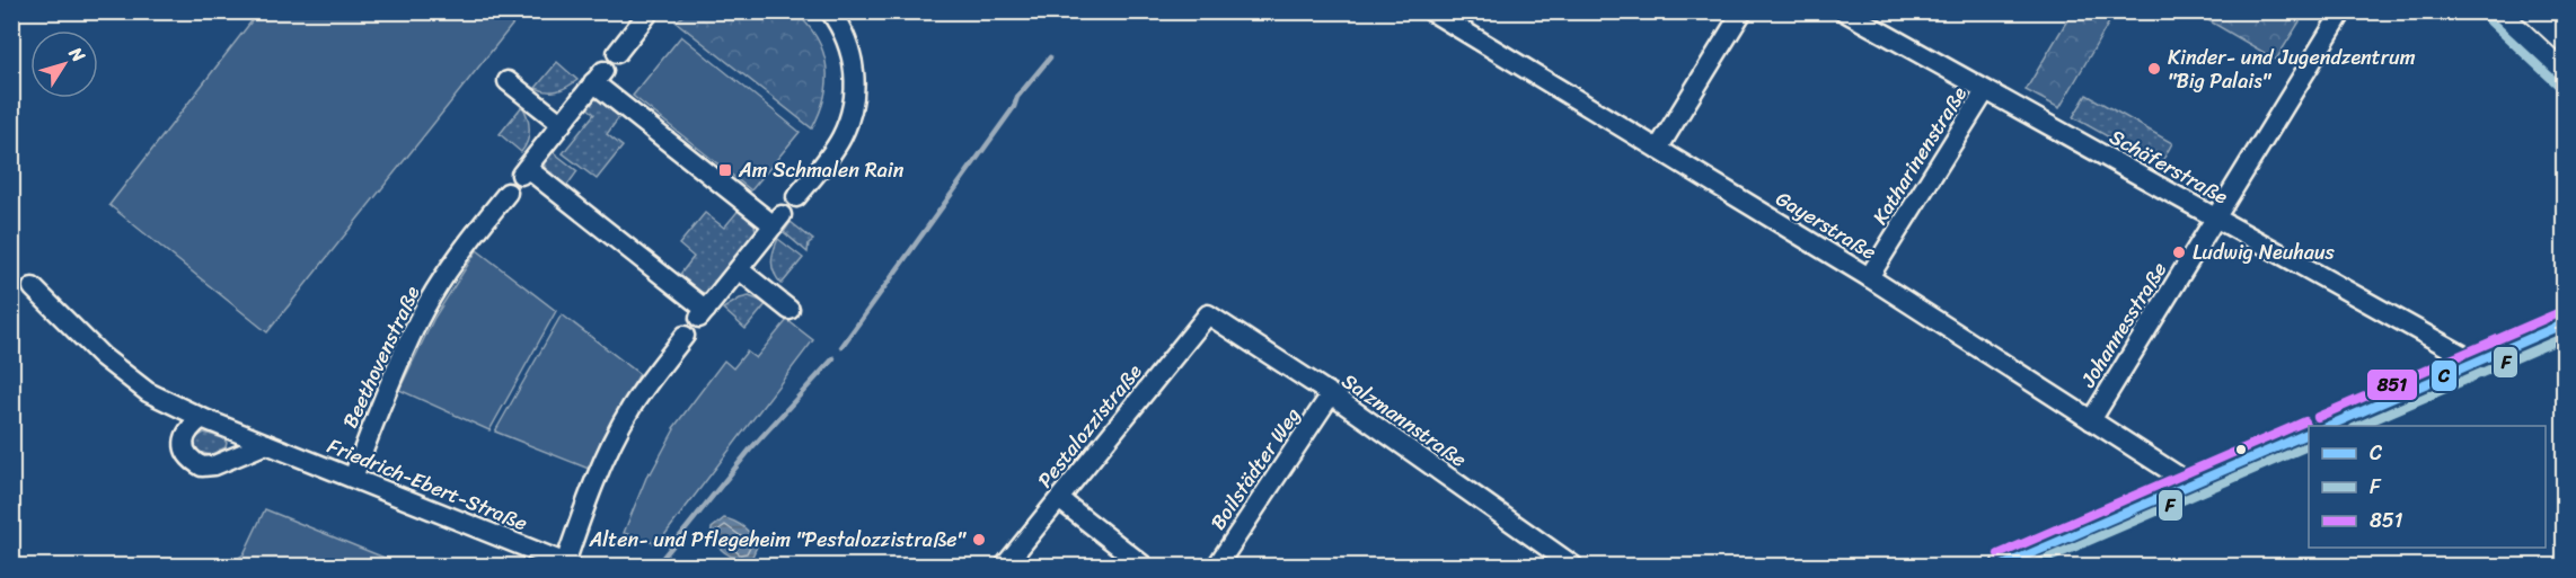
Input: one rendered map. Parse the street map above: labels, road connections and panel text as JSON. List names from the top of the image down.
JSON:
{
  "streets": {
    "street": [
      "Katharinenstraße",
      "Schäferstraße",
      "Gayerstraße",
      "Johannesstraße",
      "Beethovenstraße",
      "Salzmannstraße",
      "Pestalozzistraße",
      "Boilstädter Weg",
      "Friedrich-Ebert-Straße"
    ]
  },
  "crossings": [
    ["Katharinenstraße", "Schäferstraße"],
    ["Katharinenstraße", "Gayerstraße"],
    ["Schäferstraße", "Johannesstraße"],
    ["Gayerstraße", "Johannesstraße"],
    ["Beethovenstraße", "Friedrich-Ebert-Straße"],
    ["Salzmannstraße", "Pestalozzistraße"],
    ["Salzmannstraße", "Boilstädter Weg"]
  ],
  "places": {
    "other": ["Kinder- und Jugendzentrum \"Big Palais\"", "Ludwig Neuhaus", "Alten- und Pflegeheim \"Pestalozzistraße\""],
    "transit": ["Am Schmalen Rain"]
  },
  "lines": ["transit line F", "transit line 851", "transit line C"],
  "legend": ["C", "F", "851"],
  "north": "top right"
}
